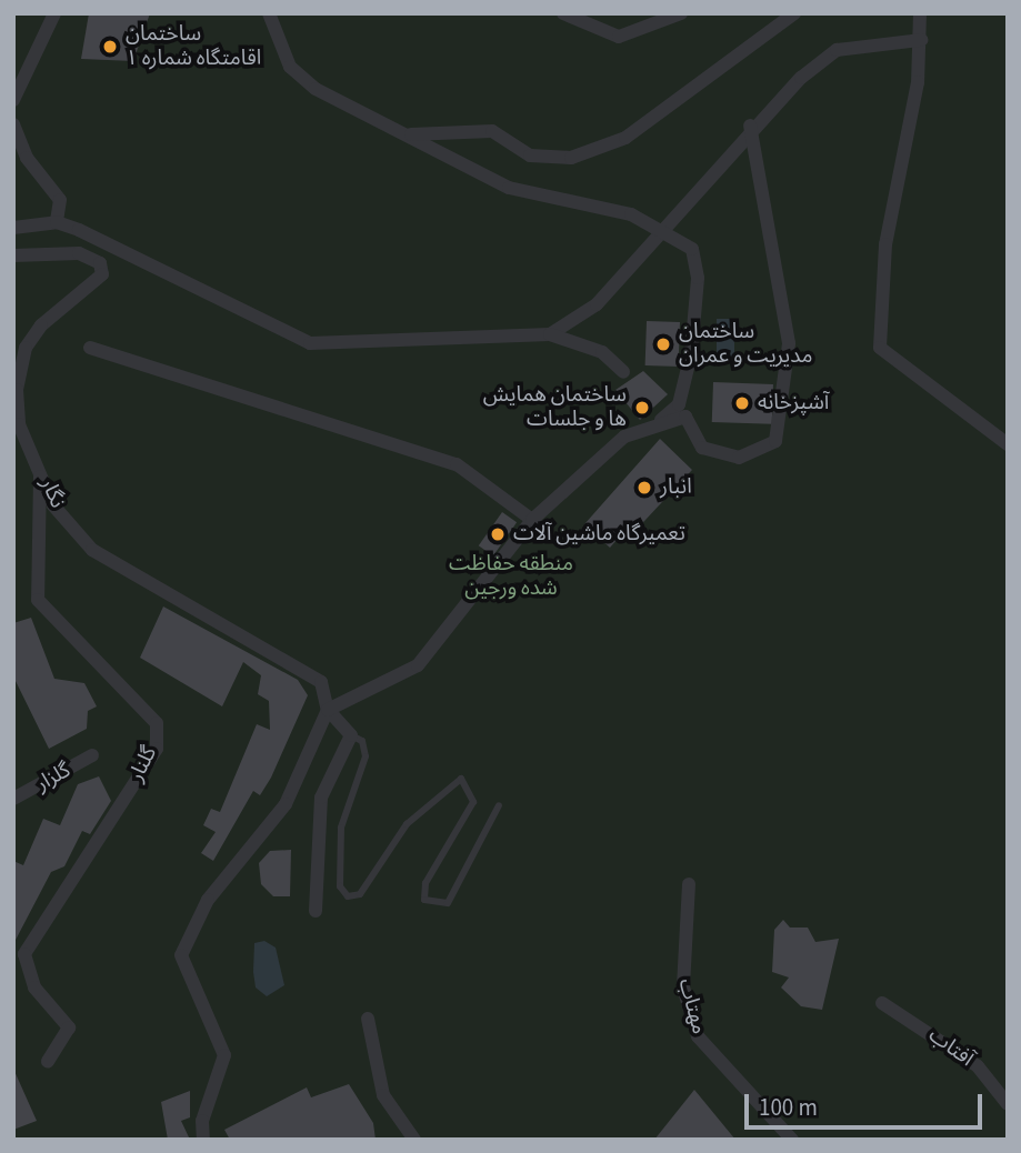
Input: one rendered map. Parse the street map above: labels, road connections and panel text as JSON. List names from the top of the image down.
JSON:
{
  "streets": {
    "street": [
      "نگار",
      "گلنار",
      "گلزار",
      "مهتاب",
      "آفتاب"
    ]
  },
  "crossings": [
    ["نگار", "گلنار"]
  ],
  "parks": ["منطقه حفاظت شده ورجین"],
  "places": [
    "ساختمان اقامتگاه شماره ۱",
    "ساختمان مدیریت و عمران",
    "آشپزخانه",
    "ساختمان همایش ها و جلسات",
    "انبار",
    "تعمیرگاه ماشین آلات"
  ],
  "scale_bar": "100 m"
}
